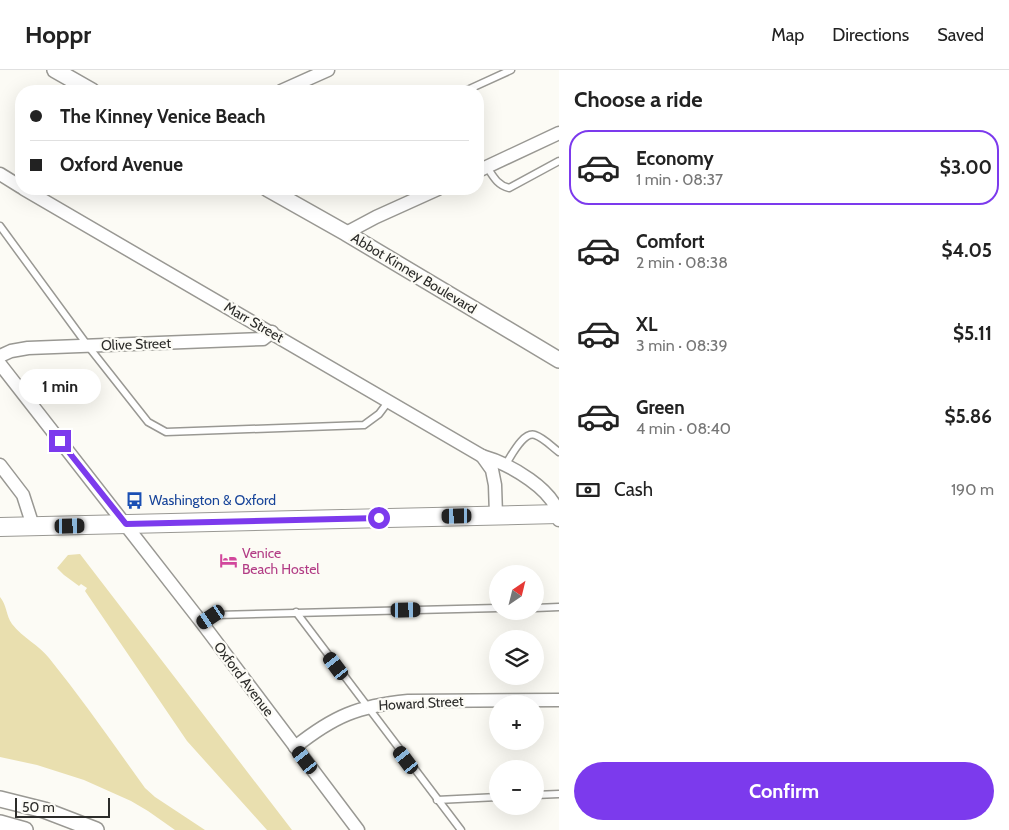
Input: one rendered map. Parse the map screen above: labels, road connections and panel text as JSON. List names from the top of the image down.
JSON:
{
  "streets": {
    "street": [
      "Abbot Kinney Boulevard",
      "Marr Street",
      "Olive Street",
      "Oxford Avenue",
      "Howard Street"
    ]
  },
  "crossings": [
    ["Marr Street", "Olive Street"],
    ["Oxford Avenue", "Howard Street"]
  ],
  "places": {
    "bus stop": ["Washington & Oxford"],
    "hotel": ["Venice Beach Hostel"]
  },
  "scale_bar": "50 m",
  "north": "top right",
  "page": {
    "header": "Hoppr",
    "nav": ["Map", "Directions", "Saved"],
    "heading": "Choose a ride",
    "banner": ["The Kinney Venice Beach", "Oxford Avenue"],
    "list": [
      {
        "name": "Economy",
        "note": "1 min · 08:37",
        "value": "$3.00"
      },
      {
        "name": "Comfort",
        "note": "2 min · 08:38",
        "value": "$4.05"
      },
      {
        "name": "XL",
        "note": "3 min · 08:39",
        "value": "$5.11"
      },
      {
        "name": "Green",
        "note": "4 min · 08:40",
        "value": "$5.86"
      }
    ],
    "bubble": "1 min",
    "pay": ["Cash", "190 m"],
    "map_buttons": ["+", "−"],
    "buttons": "Confirm",
    "scale": "50 m"
  }
}
